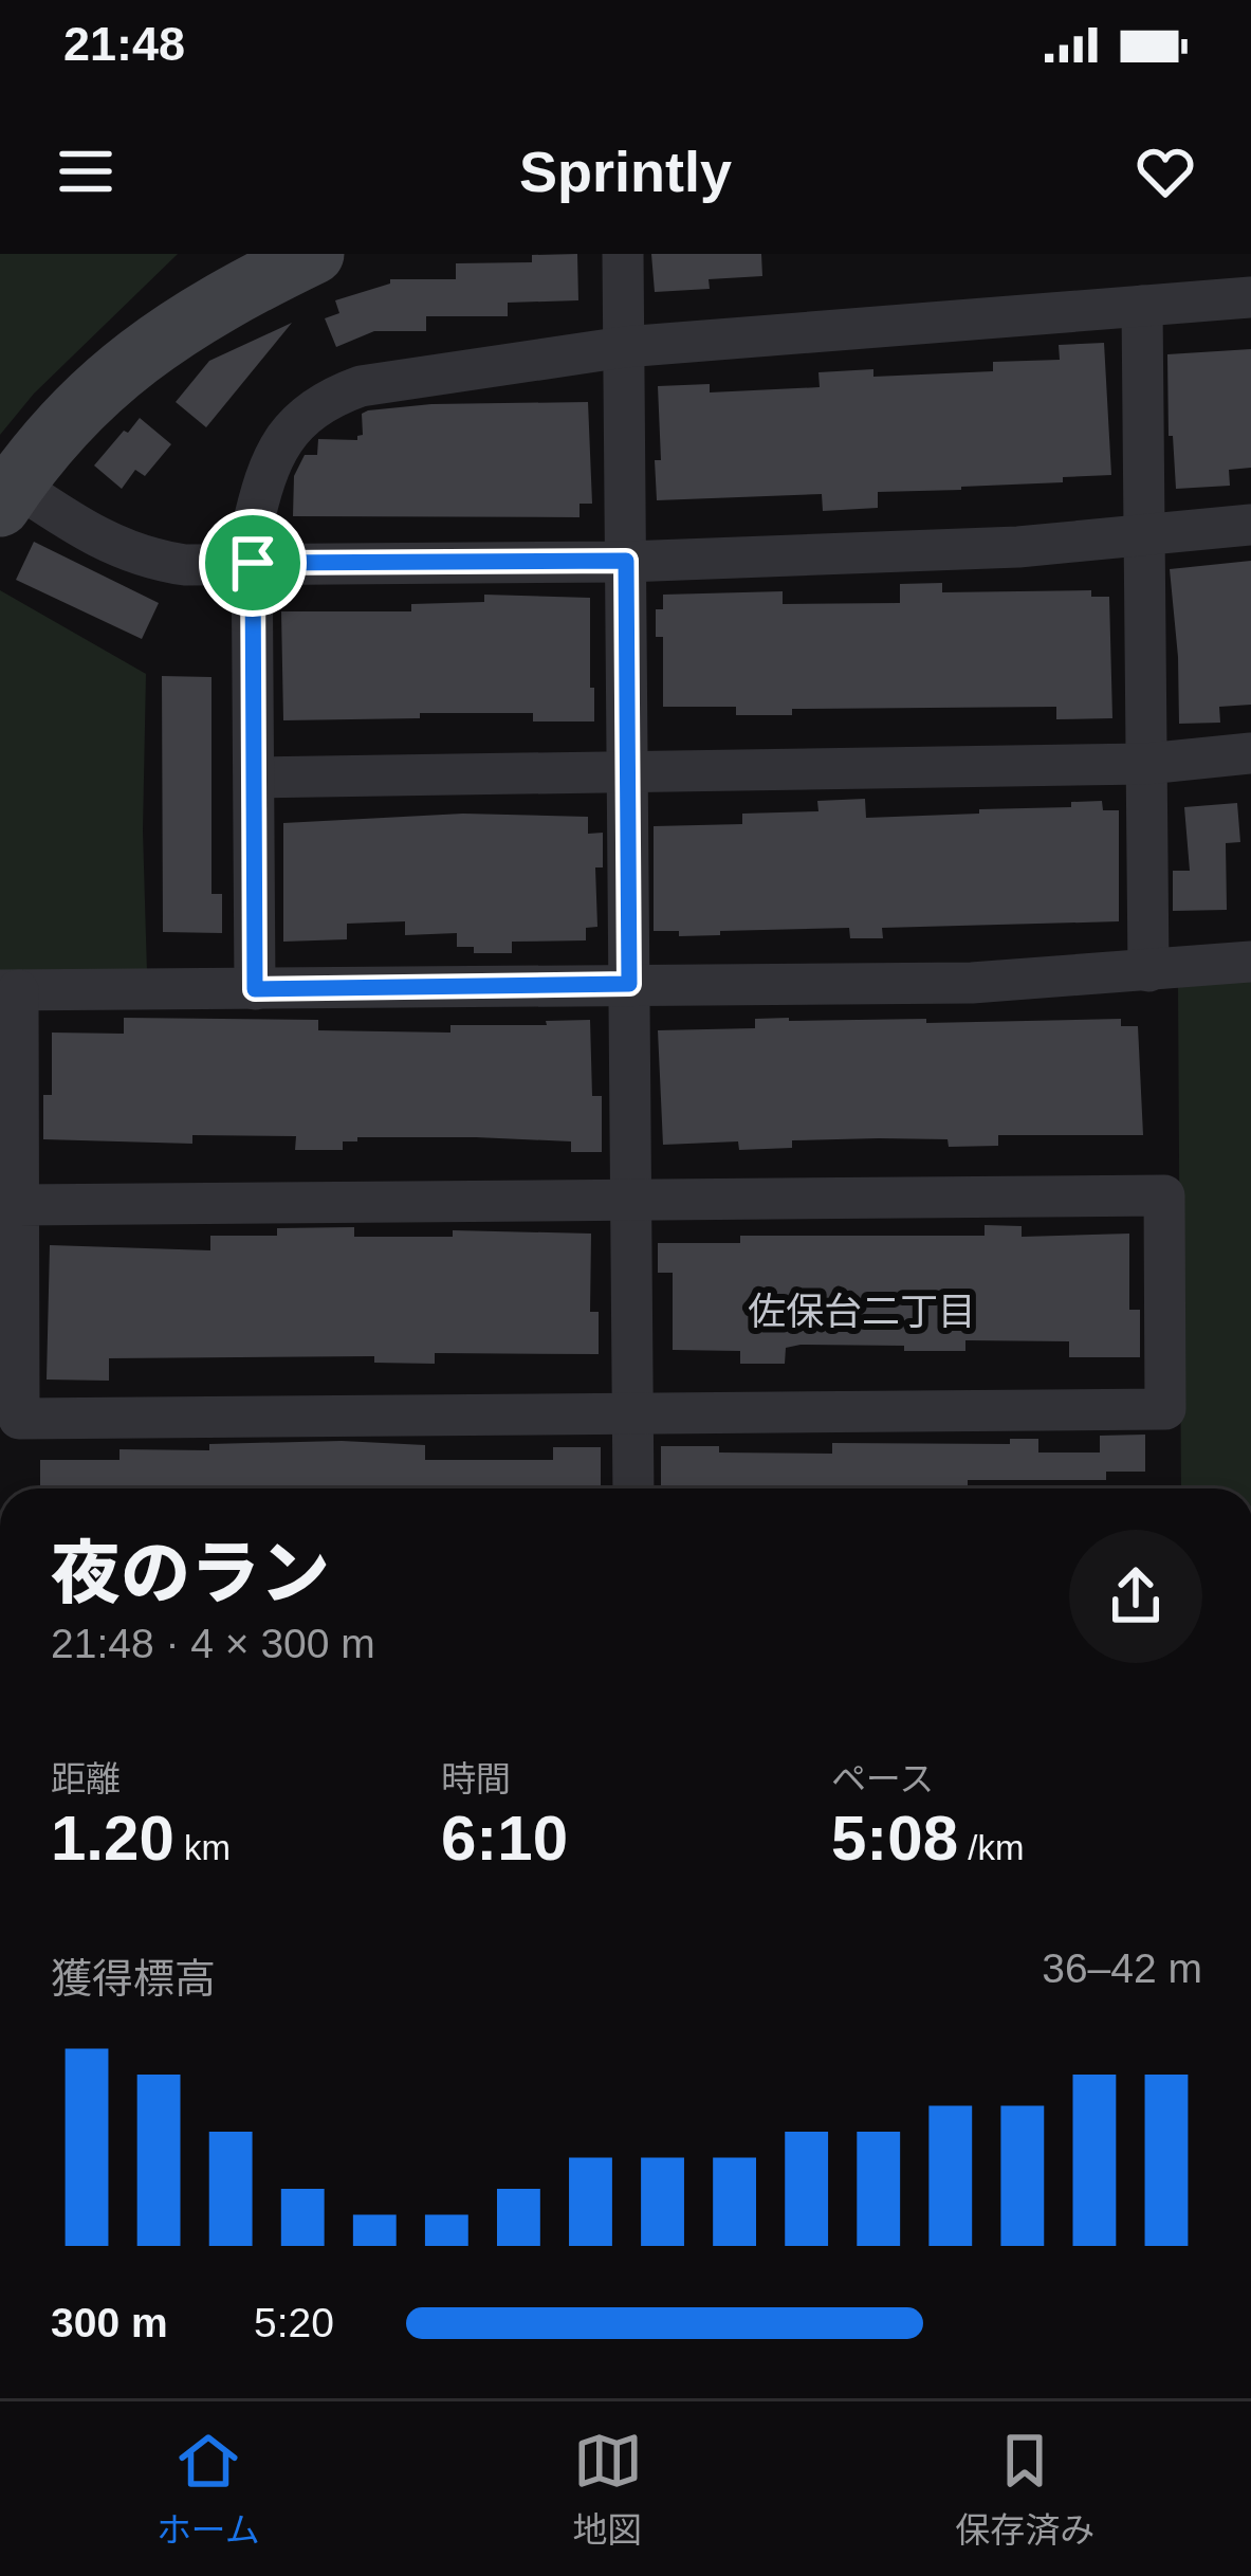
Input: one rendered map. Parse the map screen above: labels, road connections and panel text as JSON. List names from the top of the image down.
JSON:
{
  "districts": ["佐保台二丁目"],
  "page": {
    "status": "21:48",
    "header": "Sprintly",
    "heading": ["夜のラン", "21:48 · 4 × 300 m"],
    "stats": [
      ["距離", "1.20 km"],
      ["時間", "6:10"],
      ["ペース", "5:08 /km"]
    ],
    "chart": ["獲得標高", "36–42 m"],
    "list": [
      {
        "name": "300 m",
        "note": "5:20"
      }
    ],
    "tabs": ["ホーム", "地図", "保存済み"]
  }
}
